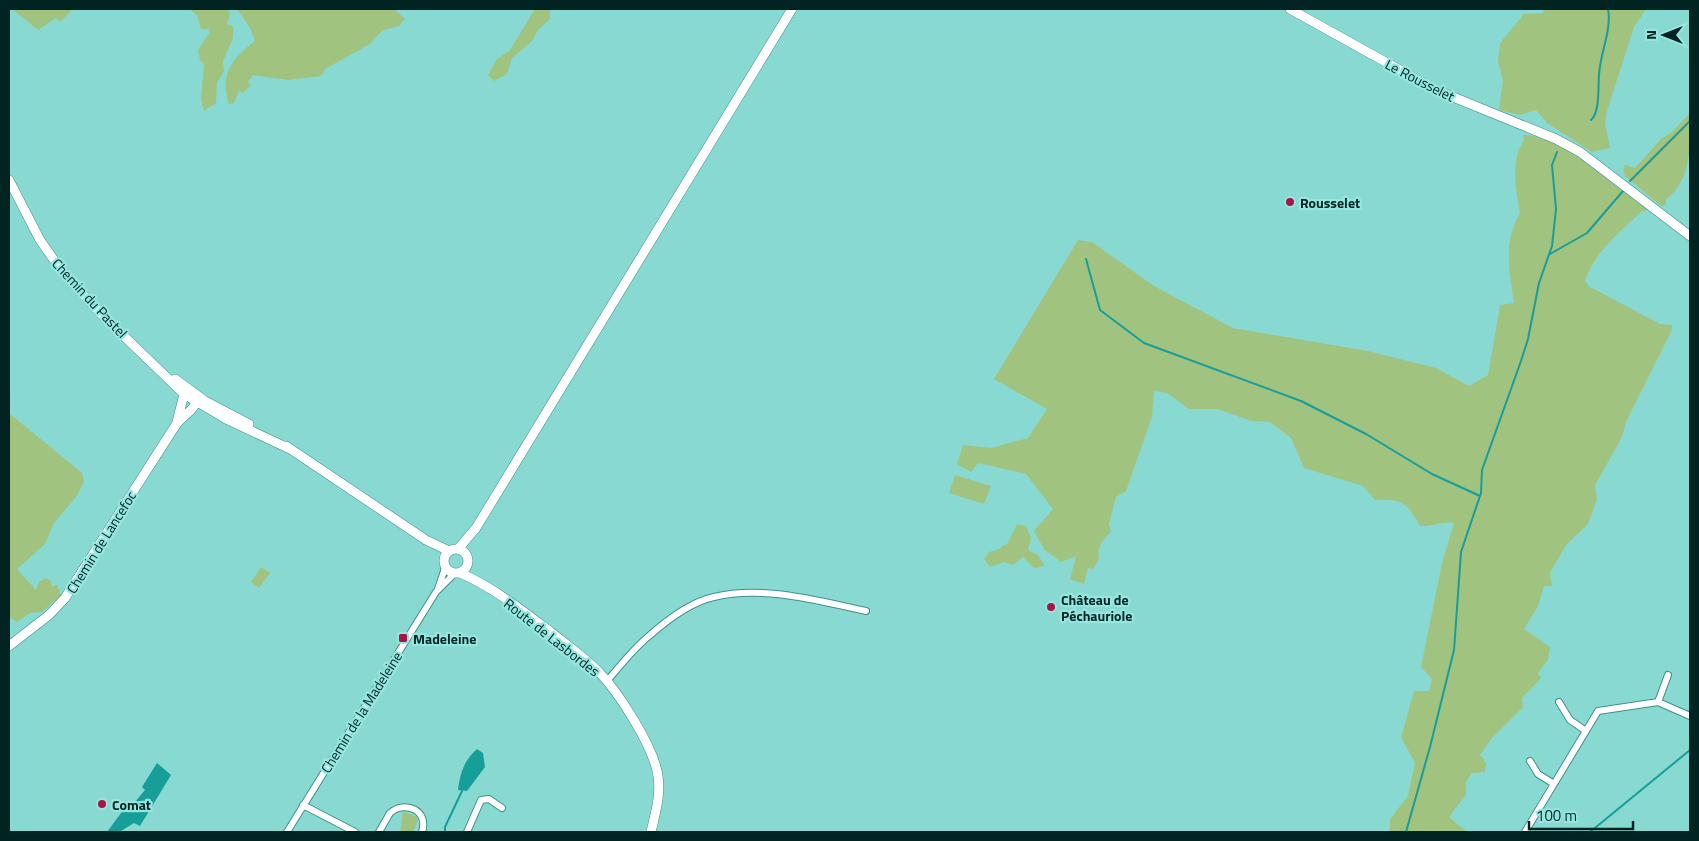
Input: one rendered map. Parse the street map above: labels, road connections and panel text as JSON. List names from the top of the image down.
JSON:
{
  "streets": {
    "street": [
      "Le Rousselet",
      "Chemin du Pastel",
      "Chemin de Lancefoc",
      "Route de Lasbordes",
      "Chemin de la Madeleine"
    ]
  },
  "crossings": [
    ["Chemin du Pastel", "Chemin de Lancefoc"],
    ["Chemin du Pastel", "Route de Lasbordes"],
    ["Chemin du Pastel", "Chemin de la Madeleine"],
    ["Route de Lasbordes", "Chemin de la Madeleine"]
  ],
  "places": {
    "other": ["Rousselet", "Château de Péchauriole", "Comat"],
    "transit": ["Madeleine"]
  },
  "scale_bar": "100 m",
  "north": "left"
}
